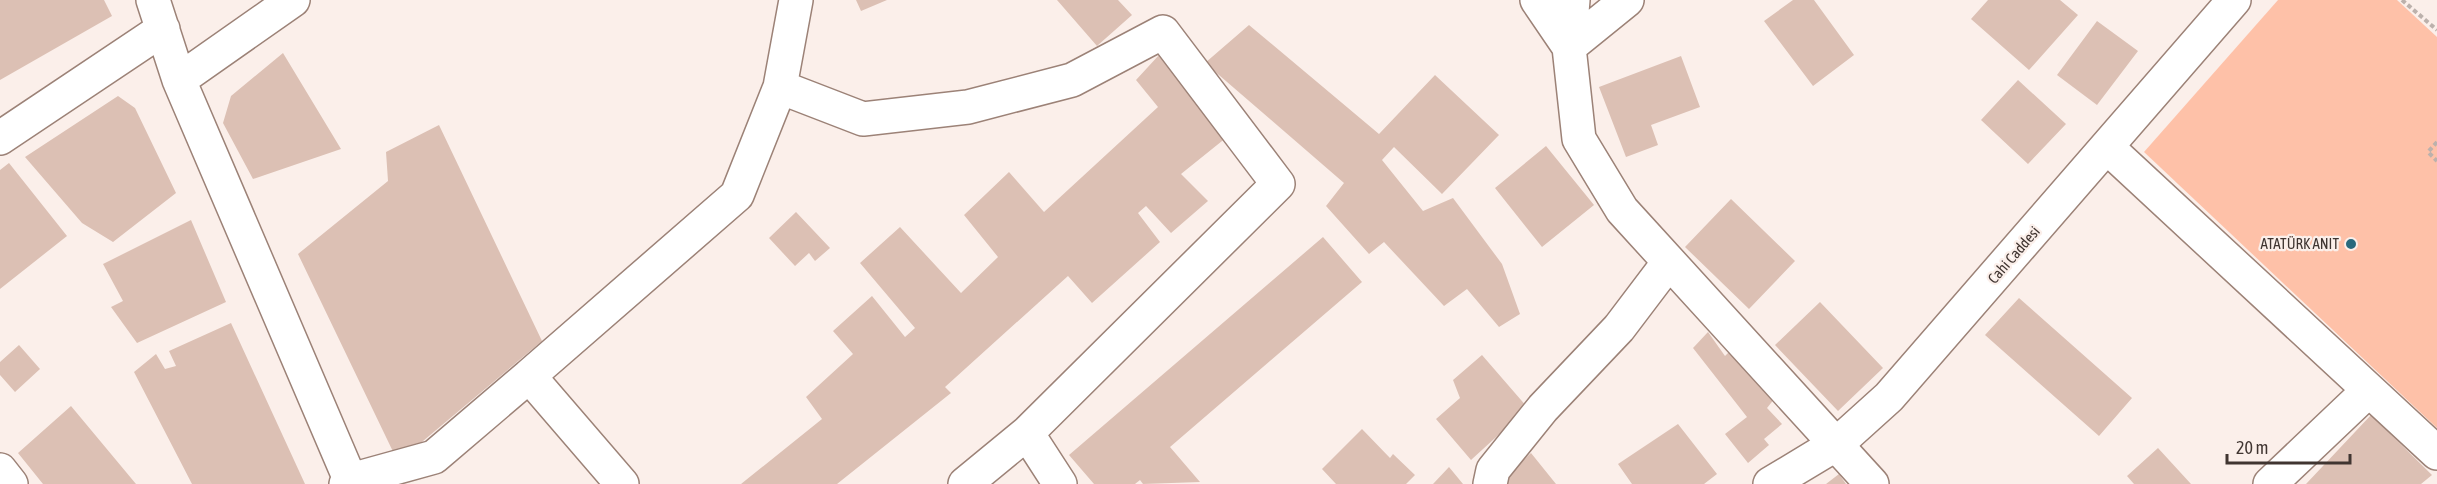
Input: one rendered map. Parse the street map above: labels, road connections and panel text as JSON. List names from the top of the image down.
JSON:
{
  "streets": {
    "street": ["Cahi Caddesi"]
  },
  "places": ["ATATÜRK ANIT"],
  "scale_bar": "20 m"
}
